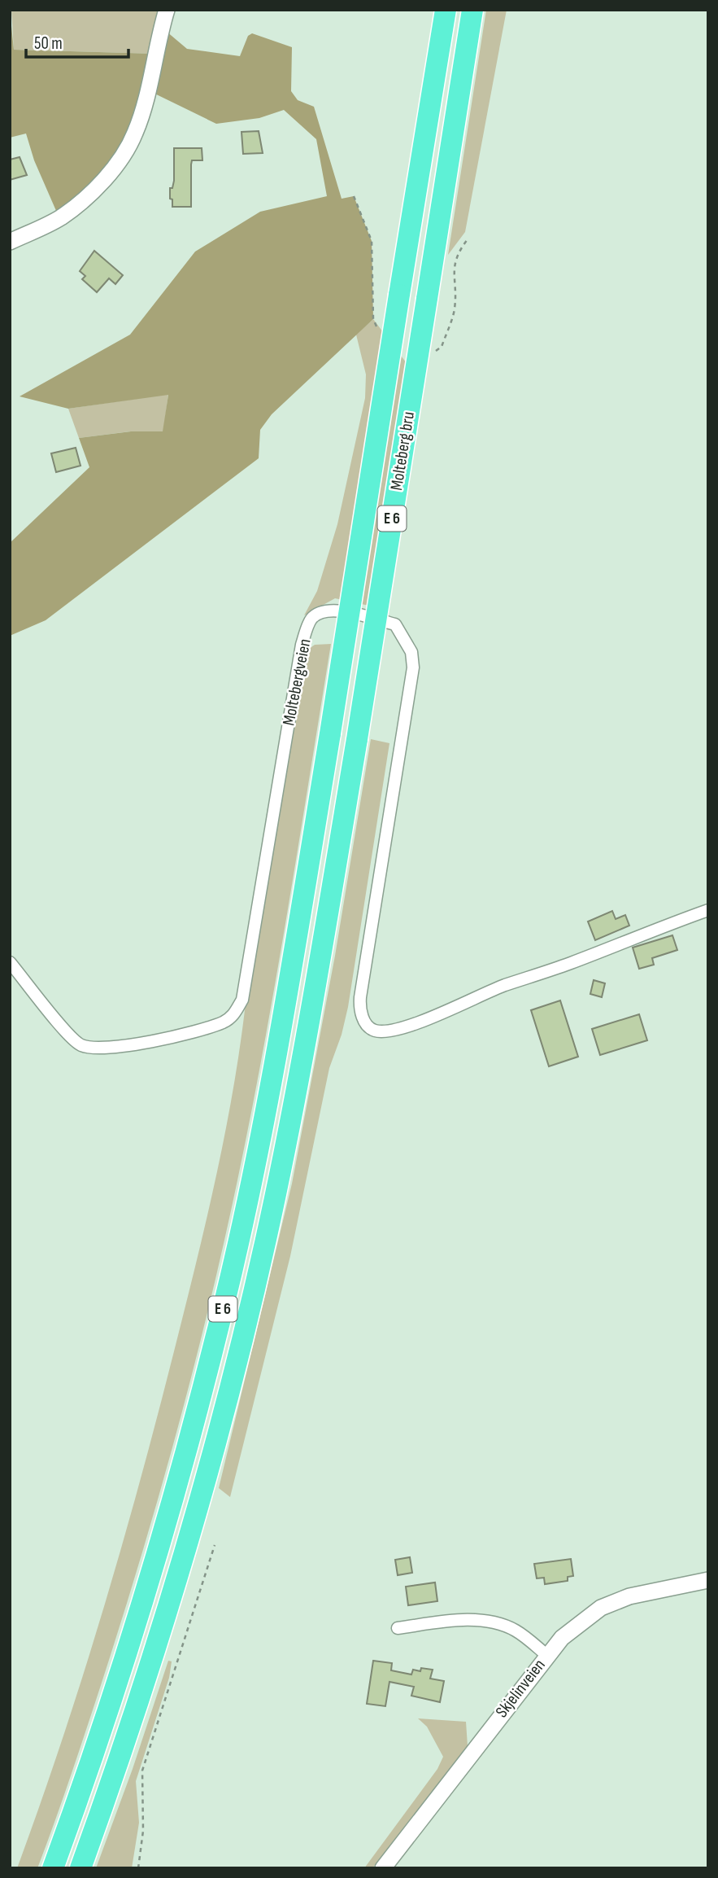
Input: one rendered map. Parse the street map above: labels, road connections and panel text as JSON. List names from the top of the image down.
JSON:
{
  "streets": {
    "highway": ["Molteberg bru", "E 6"],
    "main road": ["Skjelinveien"],
    "street": ["Moltebergveien"]
  },
  "scale_bar": "50 m"
}
